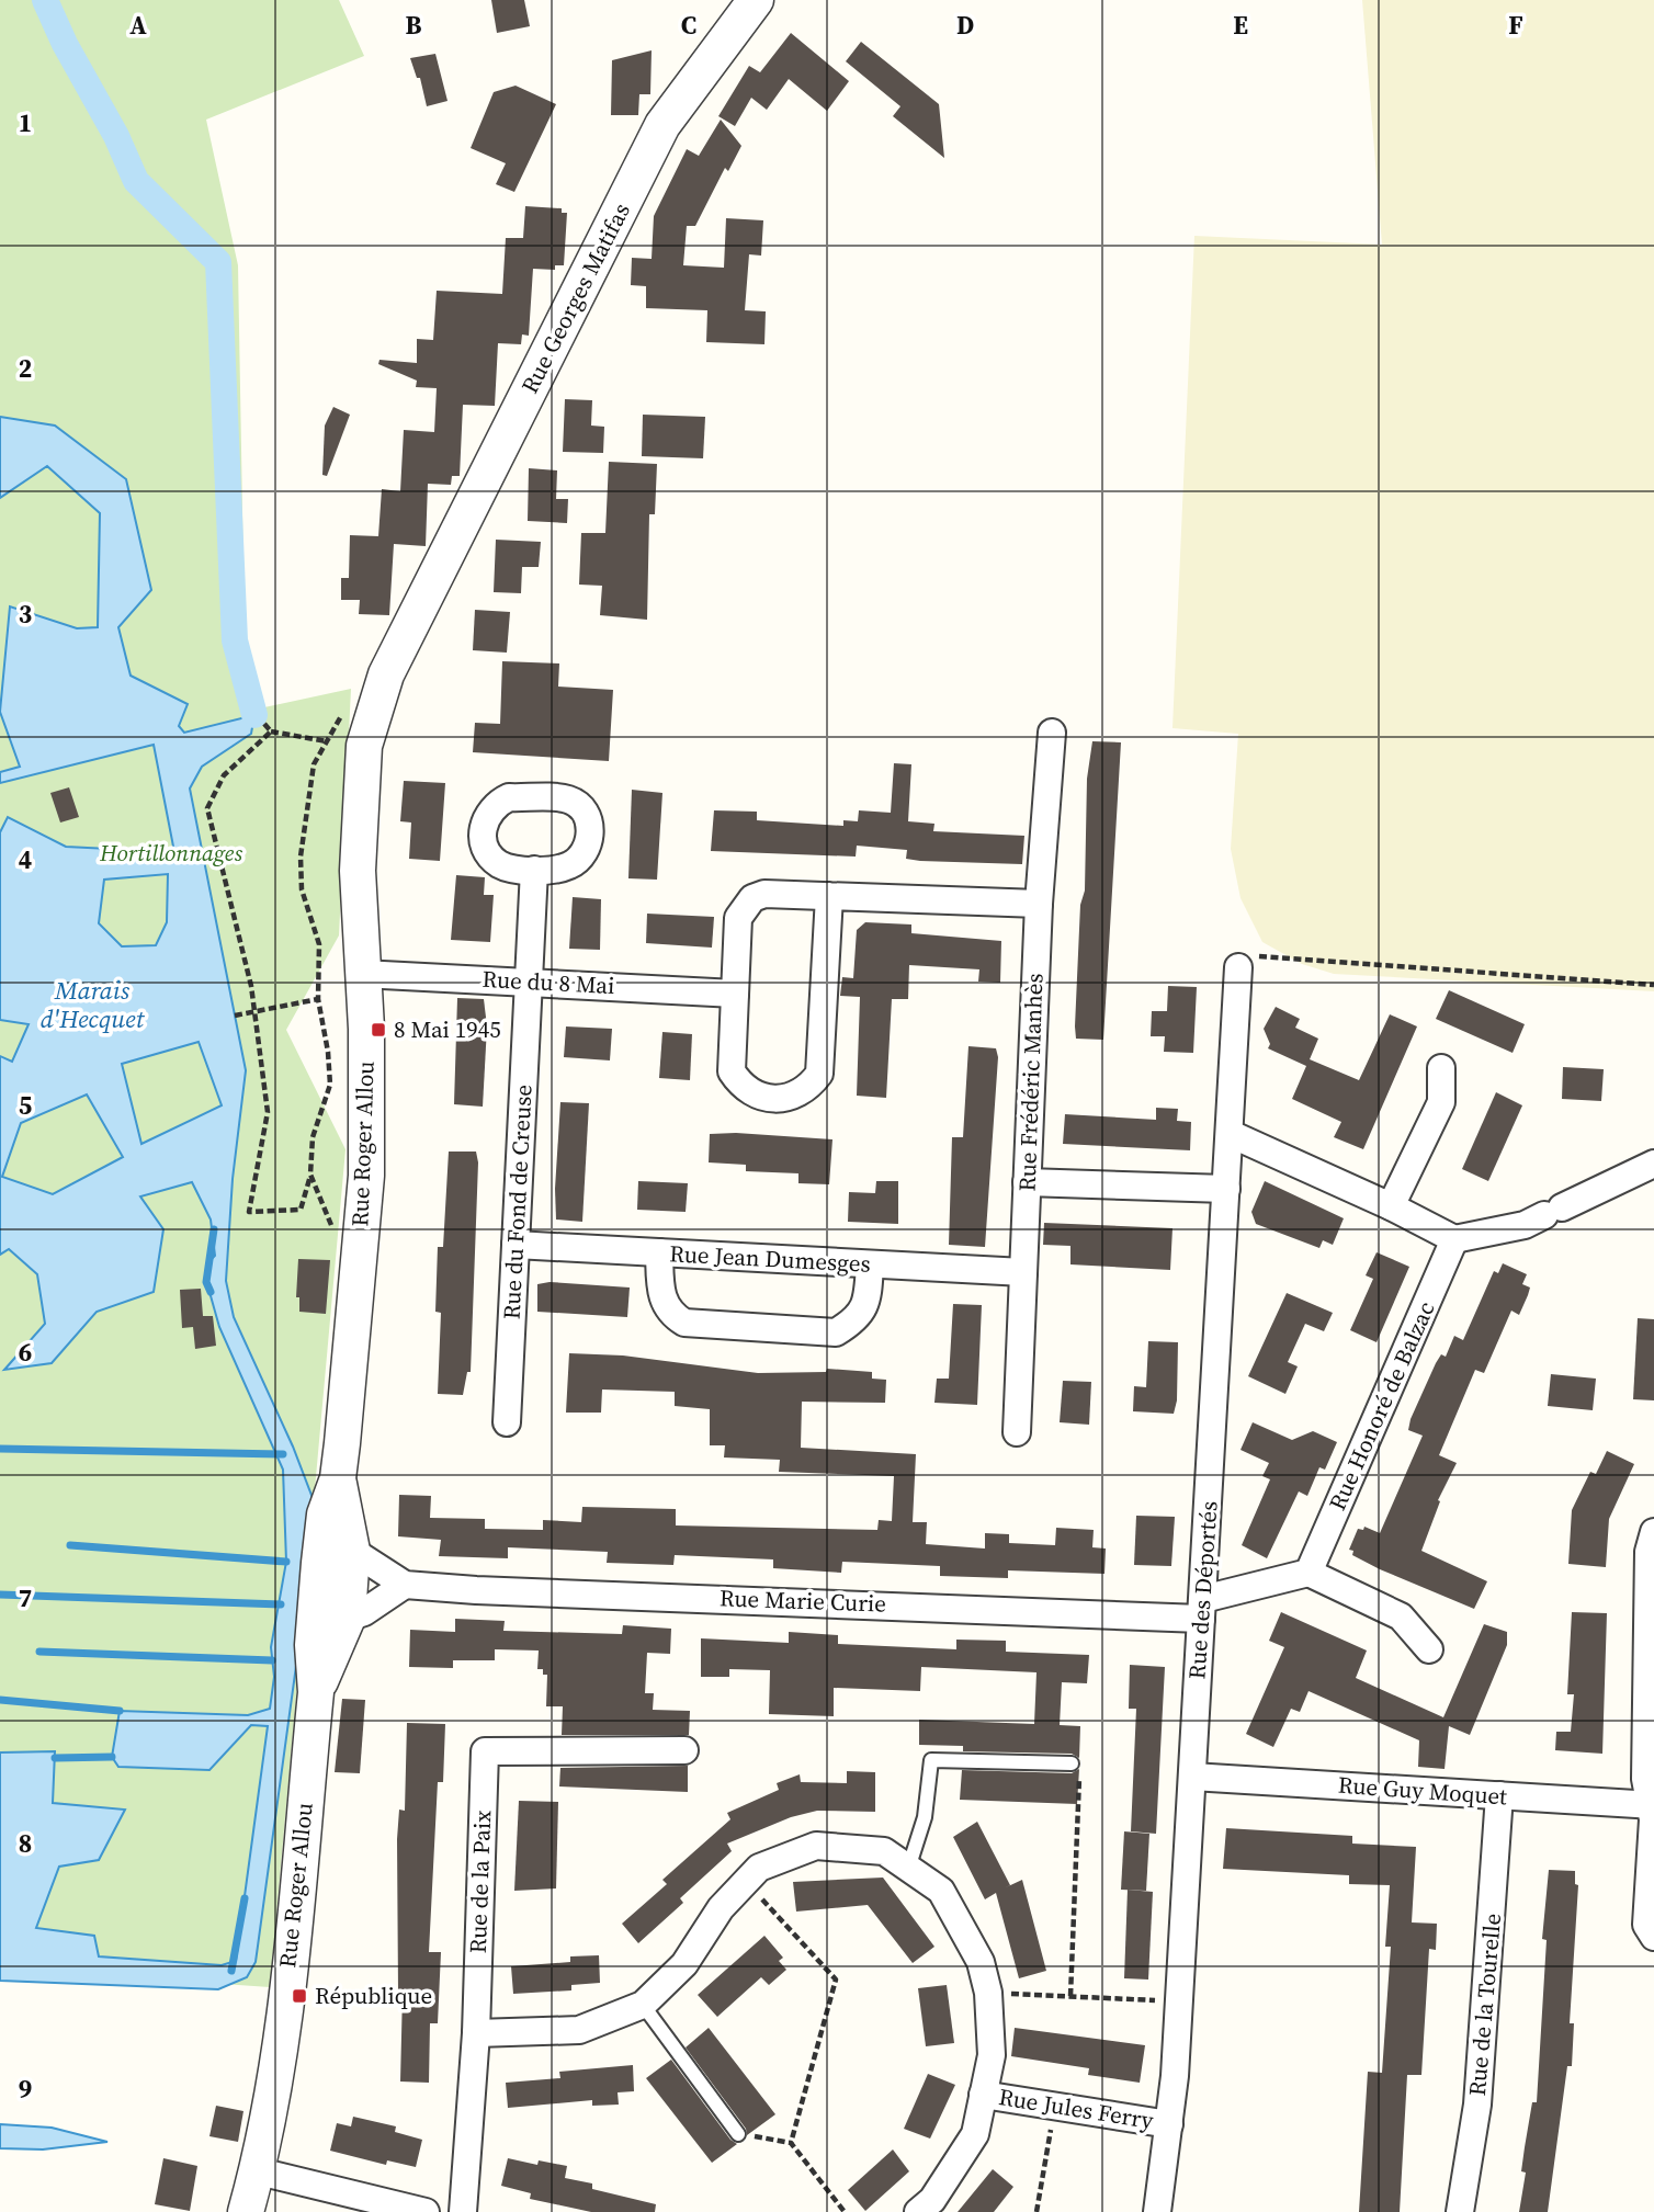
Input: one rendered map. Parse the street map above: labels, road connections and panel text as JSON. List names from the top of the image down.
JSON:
{
  "streets": {
    "street": [
      "Rue Georges Matifas",
      "Rue du 8 Mai",
      "Rue Frédéric Manhès",
      "Rue Roger Allou",
      "Rue du Fond de Creuse",
      "Rue Jean Dumesges",
      "Rue Honoré de Balzac",
      "Rue des Déportés",
      "Rue Marie Curie",
      "Rue Guy Moquet",
      "Rue de la Paix",
      "Rue de la Tourelle",
      "Rue Jules Ferry"
    ]
  },
  "crossings": [
    ["Rue Georges Matifas", "Rue Roger Allou"],
    ["Rue du 8 Mai", "Rue Roger Allou"],
    ["Rue du 8 Mai", "Rue du Fond de Creuse"],
    ["Rue Frédéric Manhès", "Rue Jean Dumesges"],
    ["Rue du Fond de Creuse", "Rue Jean Dumesges"],
    ["Rue des Déportés", "Rue Marie Curie"],
    ["Rue des Déportés", "Rue Guy Moquet"],
    ["Rue des Déportés", "Rue Jules Ferry"],
    ["Rue Guy Moquet", "Rue de la Tourelle"]
  ],
  "water": ["Marais d'Hecquet"],
  "parks": ["Hortillonnages"],
  "places": {
    "transit": ["8 Mai 1945", "République"]
  },
  "grid": {
    "columns": [
      "A",
      "B",
      "C",
      "D",
      "E",
      "F"
    ],
    "rows": [
      "1",
      "2",
      "3",
      "4",
      "5",
      "6",
      "7",
      "8",
      "9"
    ]
  }
}
